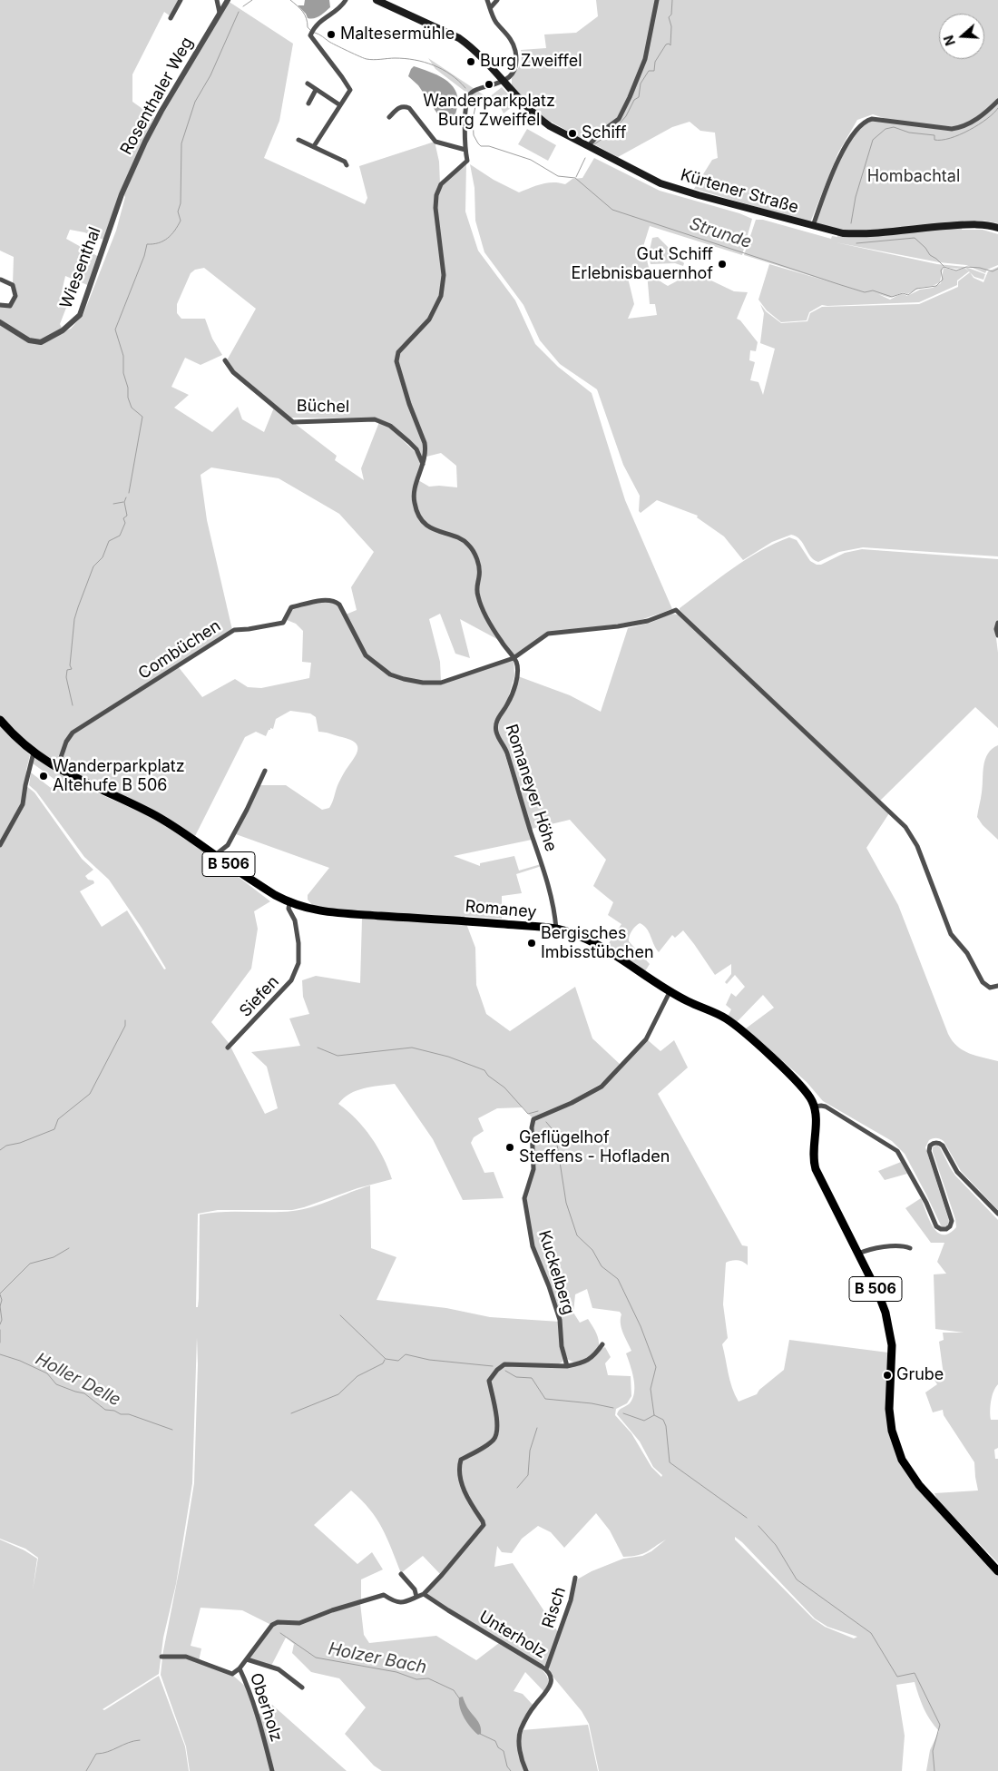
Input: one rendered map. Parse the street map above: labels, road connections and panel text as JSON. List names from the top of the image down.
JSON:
{
  "streets": {
    "main road": ["Kürtener Straße", "B 506", "Romaney"],
    "street": [
      "Rosenthaler Weg",
      "Wiesenthal",
      "Büchel",
      "Combüchen",
      "Romaneyer Höhe",
      "Siefen",
      "Kuckelberg",
      "Risch",
      "Unterholz",
      "Oberholz"
    ]
  },
  "crossings": [
    ["Rosenthaler Weg", "Wiesenthal"],
    ["Combüchen", "Romaneyer Höhe"],
    ["Combüchen", "B 506"],
    ["Romaneyer Höhe", "Romaney"],
    ["B 506", "Romaney"],
    ["B 506", "Siefen"],
    ["Romaney", "Siefen"],
    ["Romaney", "Kuckelberg"],
    ["Risch", "Unterholz"]
  ],
  "water": ["Strunde", "Holler Delle", "Holzer Bach"],
  "parks": ["Hombachtal"],
  "places": [
    "Maltesermühle",
    "Burg Zweiffel",
    "Wanderparkplatz Burg Zweiffel",
    "Schiff",
    "Gut Schiff Erlebnisbauernhof",
    "Wanderparkplatz Altehufe B 506",
    "Bergisches Imbisstübchen",
    "Geflügelhof Steffens - Hofladen",
    "Grube"
  ],
  "north": "left"
}
